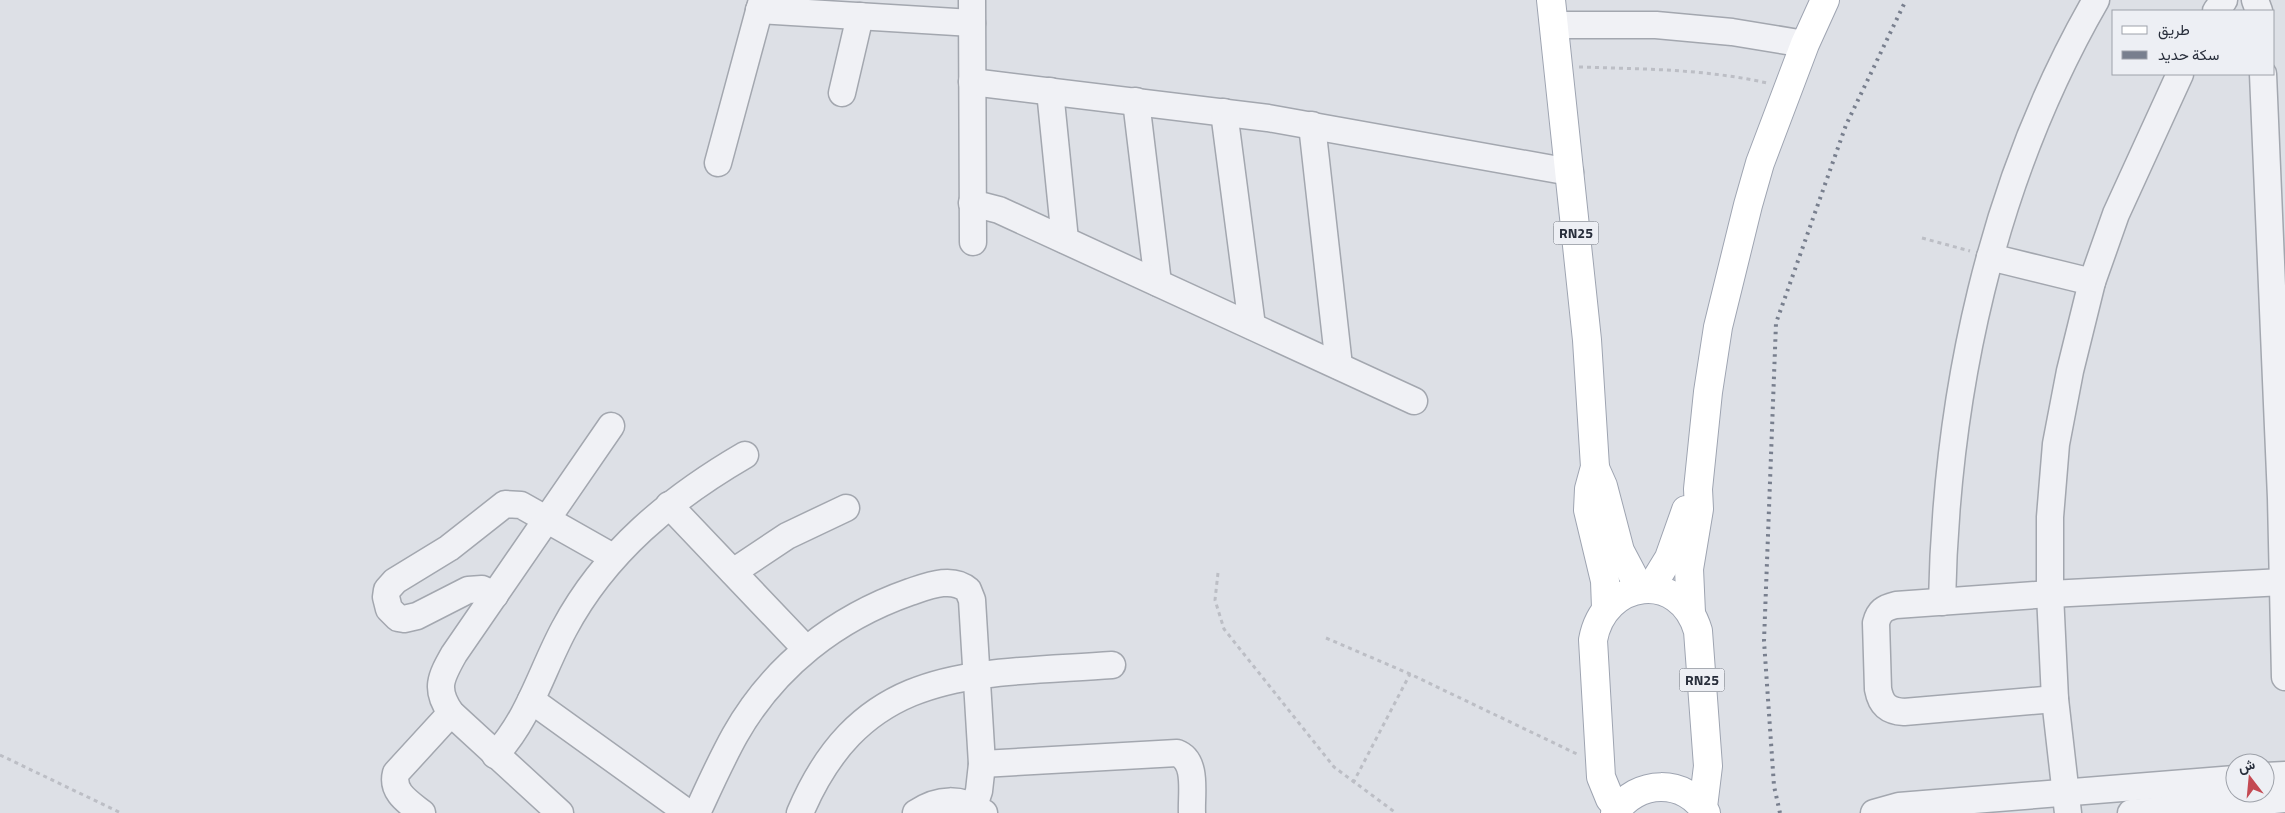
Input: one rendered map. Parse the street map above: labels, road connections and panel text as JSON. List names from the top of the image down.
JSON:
{
  "streets": {
    "main road": ["RN25"]
  },
  "legend": ["طريق", "سكة حديد"],
  "north": "top"
}
